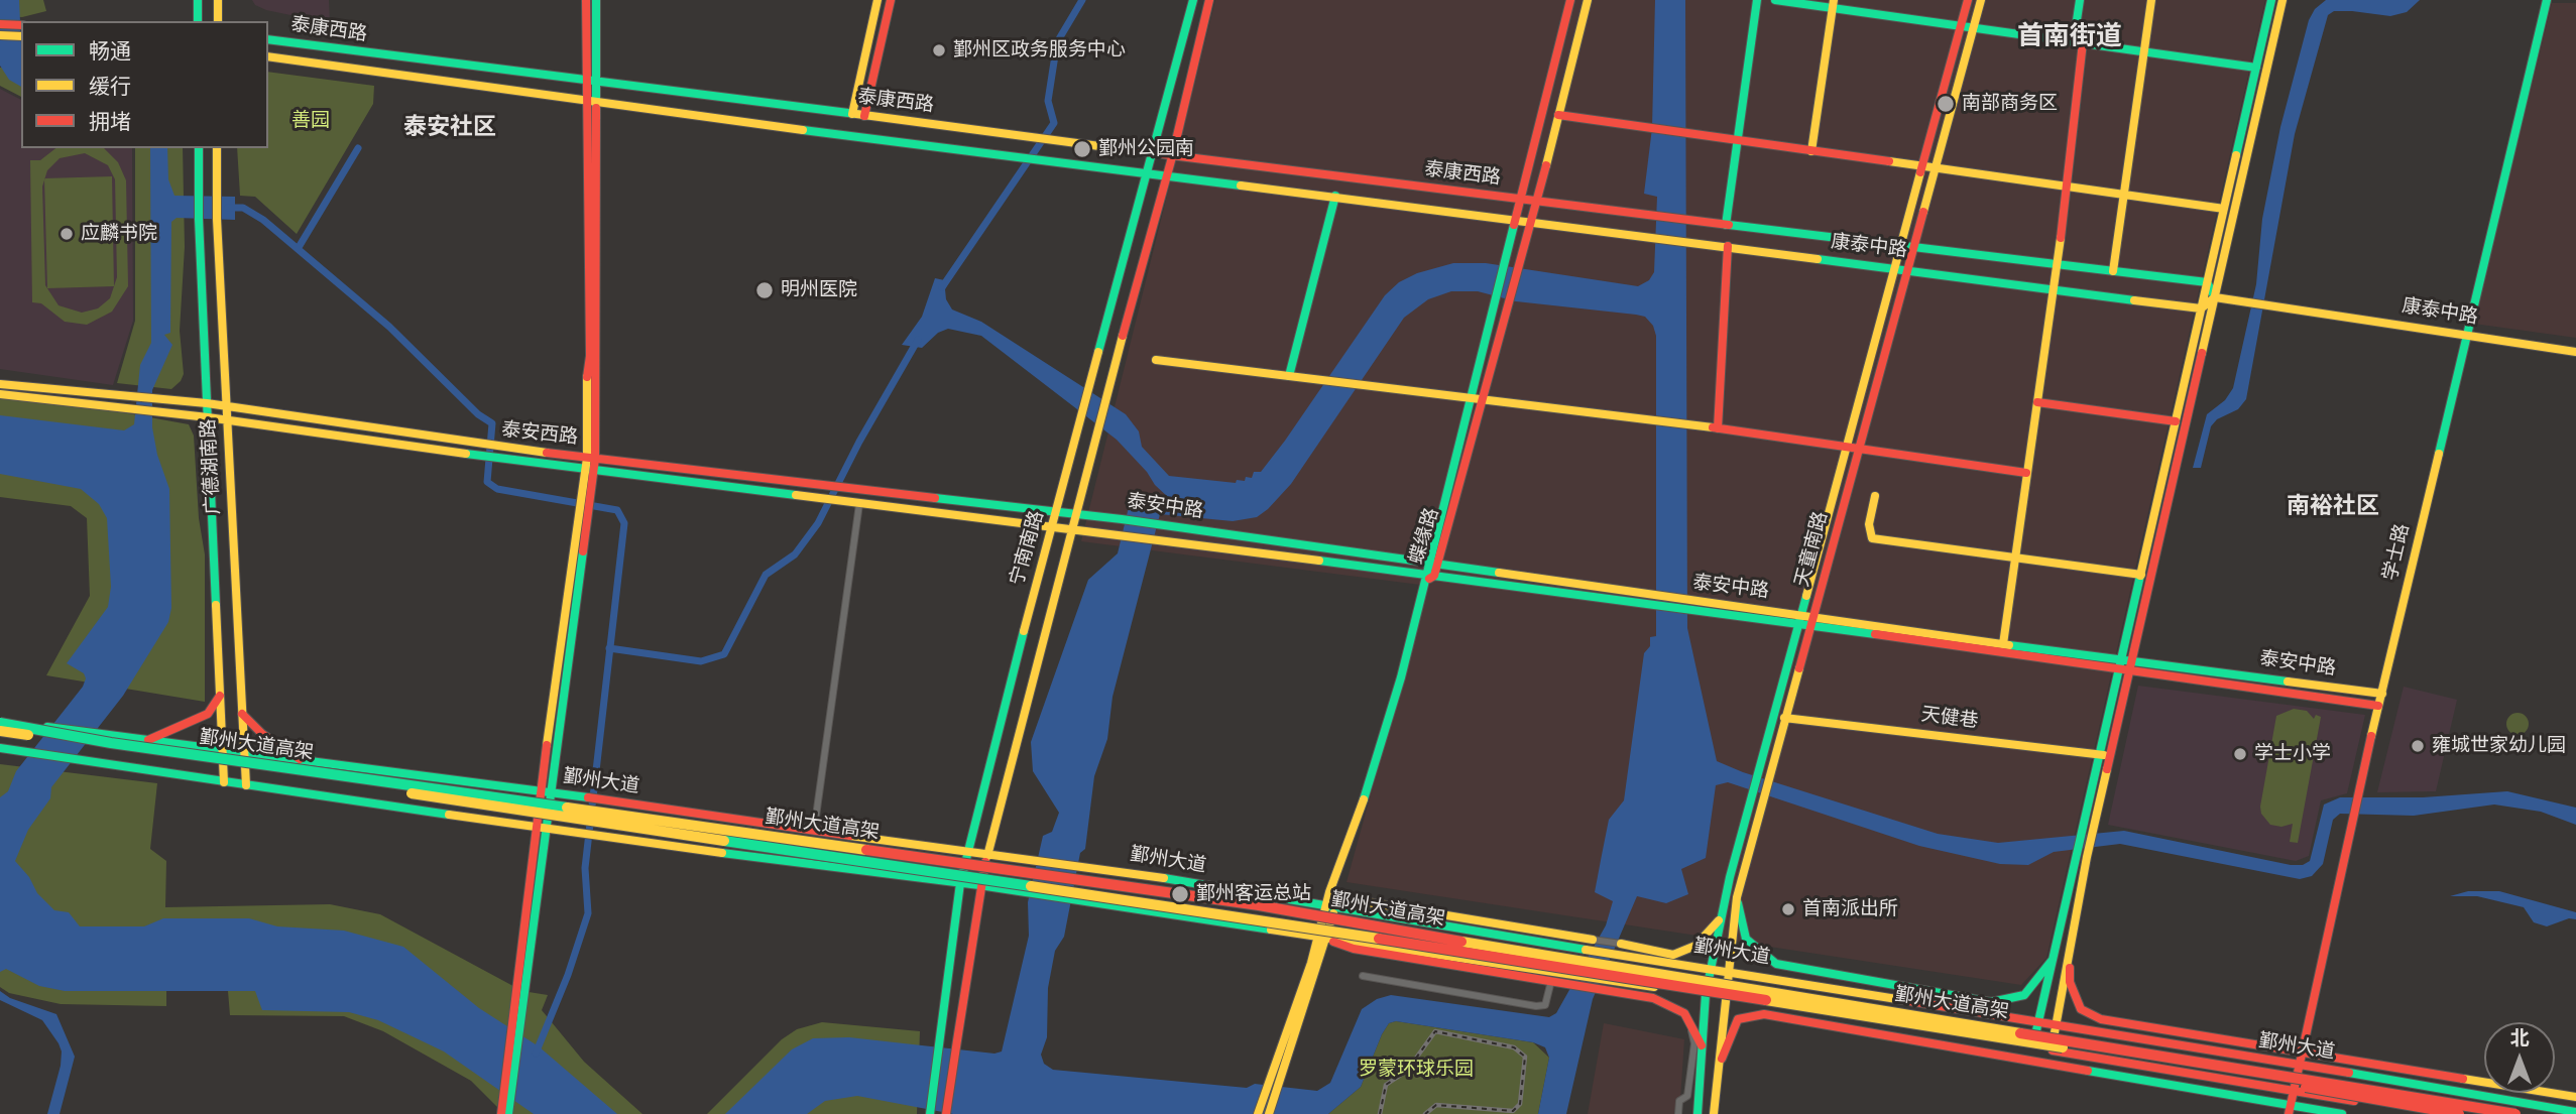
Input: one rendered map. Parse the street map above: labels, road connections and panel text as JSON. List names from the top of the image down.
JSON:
{
  "streets": {
    "main road": [
      "泰康西路",
      "康泰中路",
      "泰安西路",
      "广德湖南路",
      "泰安中路",
      "蝶缘路",
      "宁南南路",
      "天童南路",
      "学士路",
      "天健巷",
      "鄞州大道高架",
      "鄞州大道"
    ]
  },
  "crossings": [
    ["泰康西路", "康泰中路"],
    ["泰康西路", "蝶缘路"],
    ["泰康西路", "宁南南路"],
    ["康泰中路", "蝶缘路"],
    ["康泰中路", "天童南路"],
    ["康泰中路", "学士路"],
    ["泰安西路", "广德湖南路"],
    ["泰安西路", "泰安中路"],
    ["泰安西路", "宁南南路"],
    ["广德湖南路", "鄞州大道"],
    ["泰安中路", "蝶缘路"],
    ["泰安中路", "宁南南路"],
    ["泰安中路", "天童南路"],
    ["泰安中路", "学士路"],
    ["宁南南路", "鄞州大道"],
    ["天童南路", "天健巷"],
    ["天童南路", "鄞州大道"],
    ["学士路", "鄞州大道"],
    ["鄞州大道高架", "鄞州大道"]
  ],
  "districts": ["首南街道", "泰安社区", "南裕社区"],
  "parks": ["善园", "罗蒙环球乐园"],
  "places": [
    "鄞州区政务服务中心",
    "南部商务区",
    "鄞州公园南",
    "应麟书院",
    "明州医院",
    "雍城世家幼儿园",
    "学士小学",
    "鄞州客运总站",
    "首南派出所"
  ],
  "legend": ["畅通", "缓行", "拥堵"],
  "north": "top"
}
